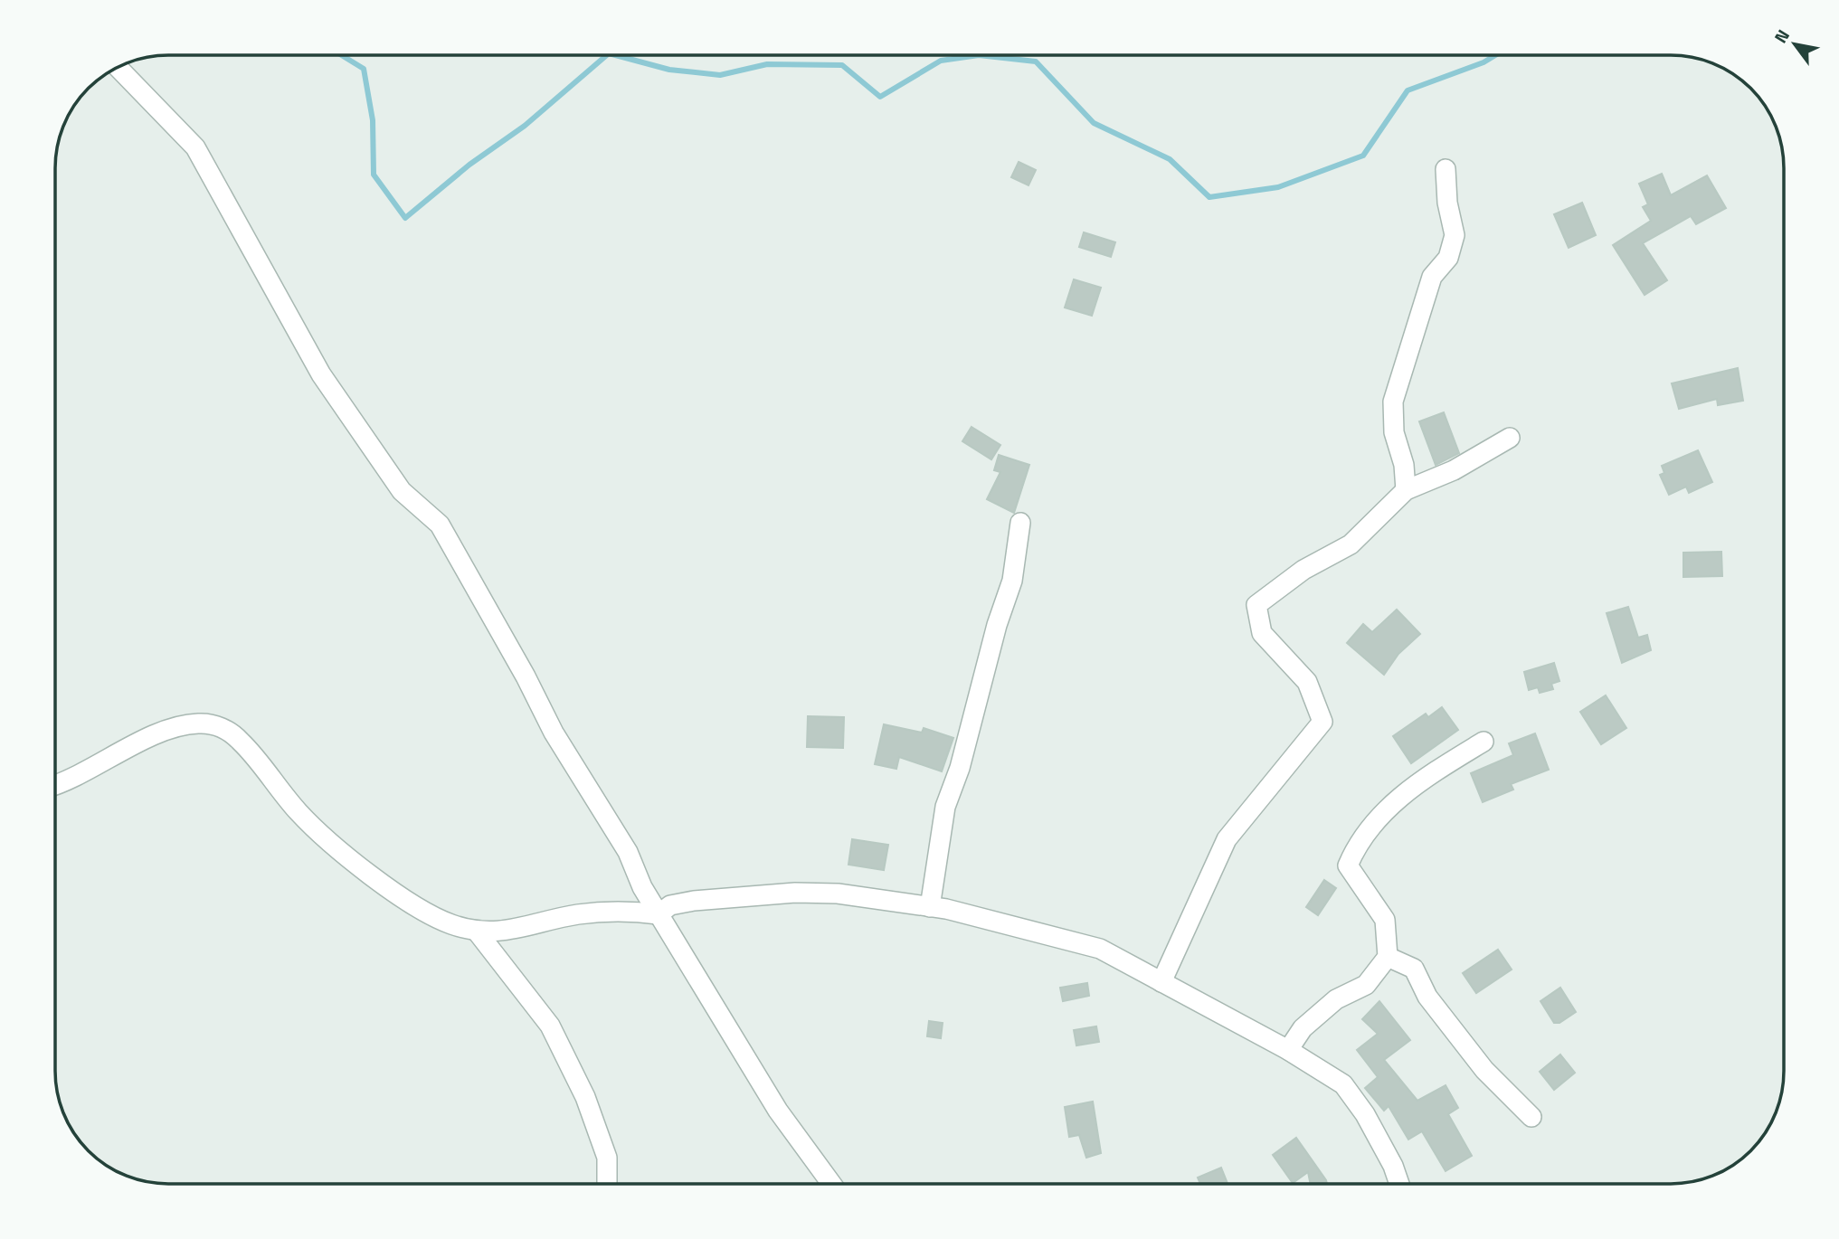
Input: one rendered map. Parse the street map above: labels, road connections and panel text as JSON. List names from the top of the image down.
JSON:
{
  "north": "top left"
}
